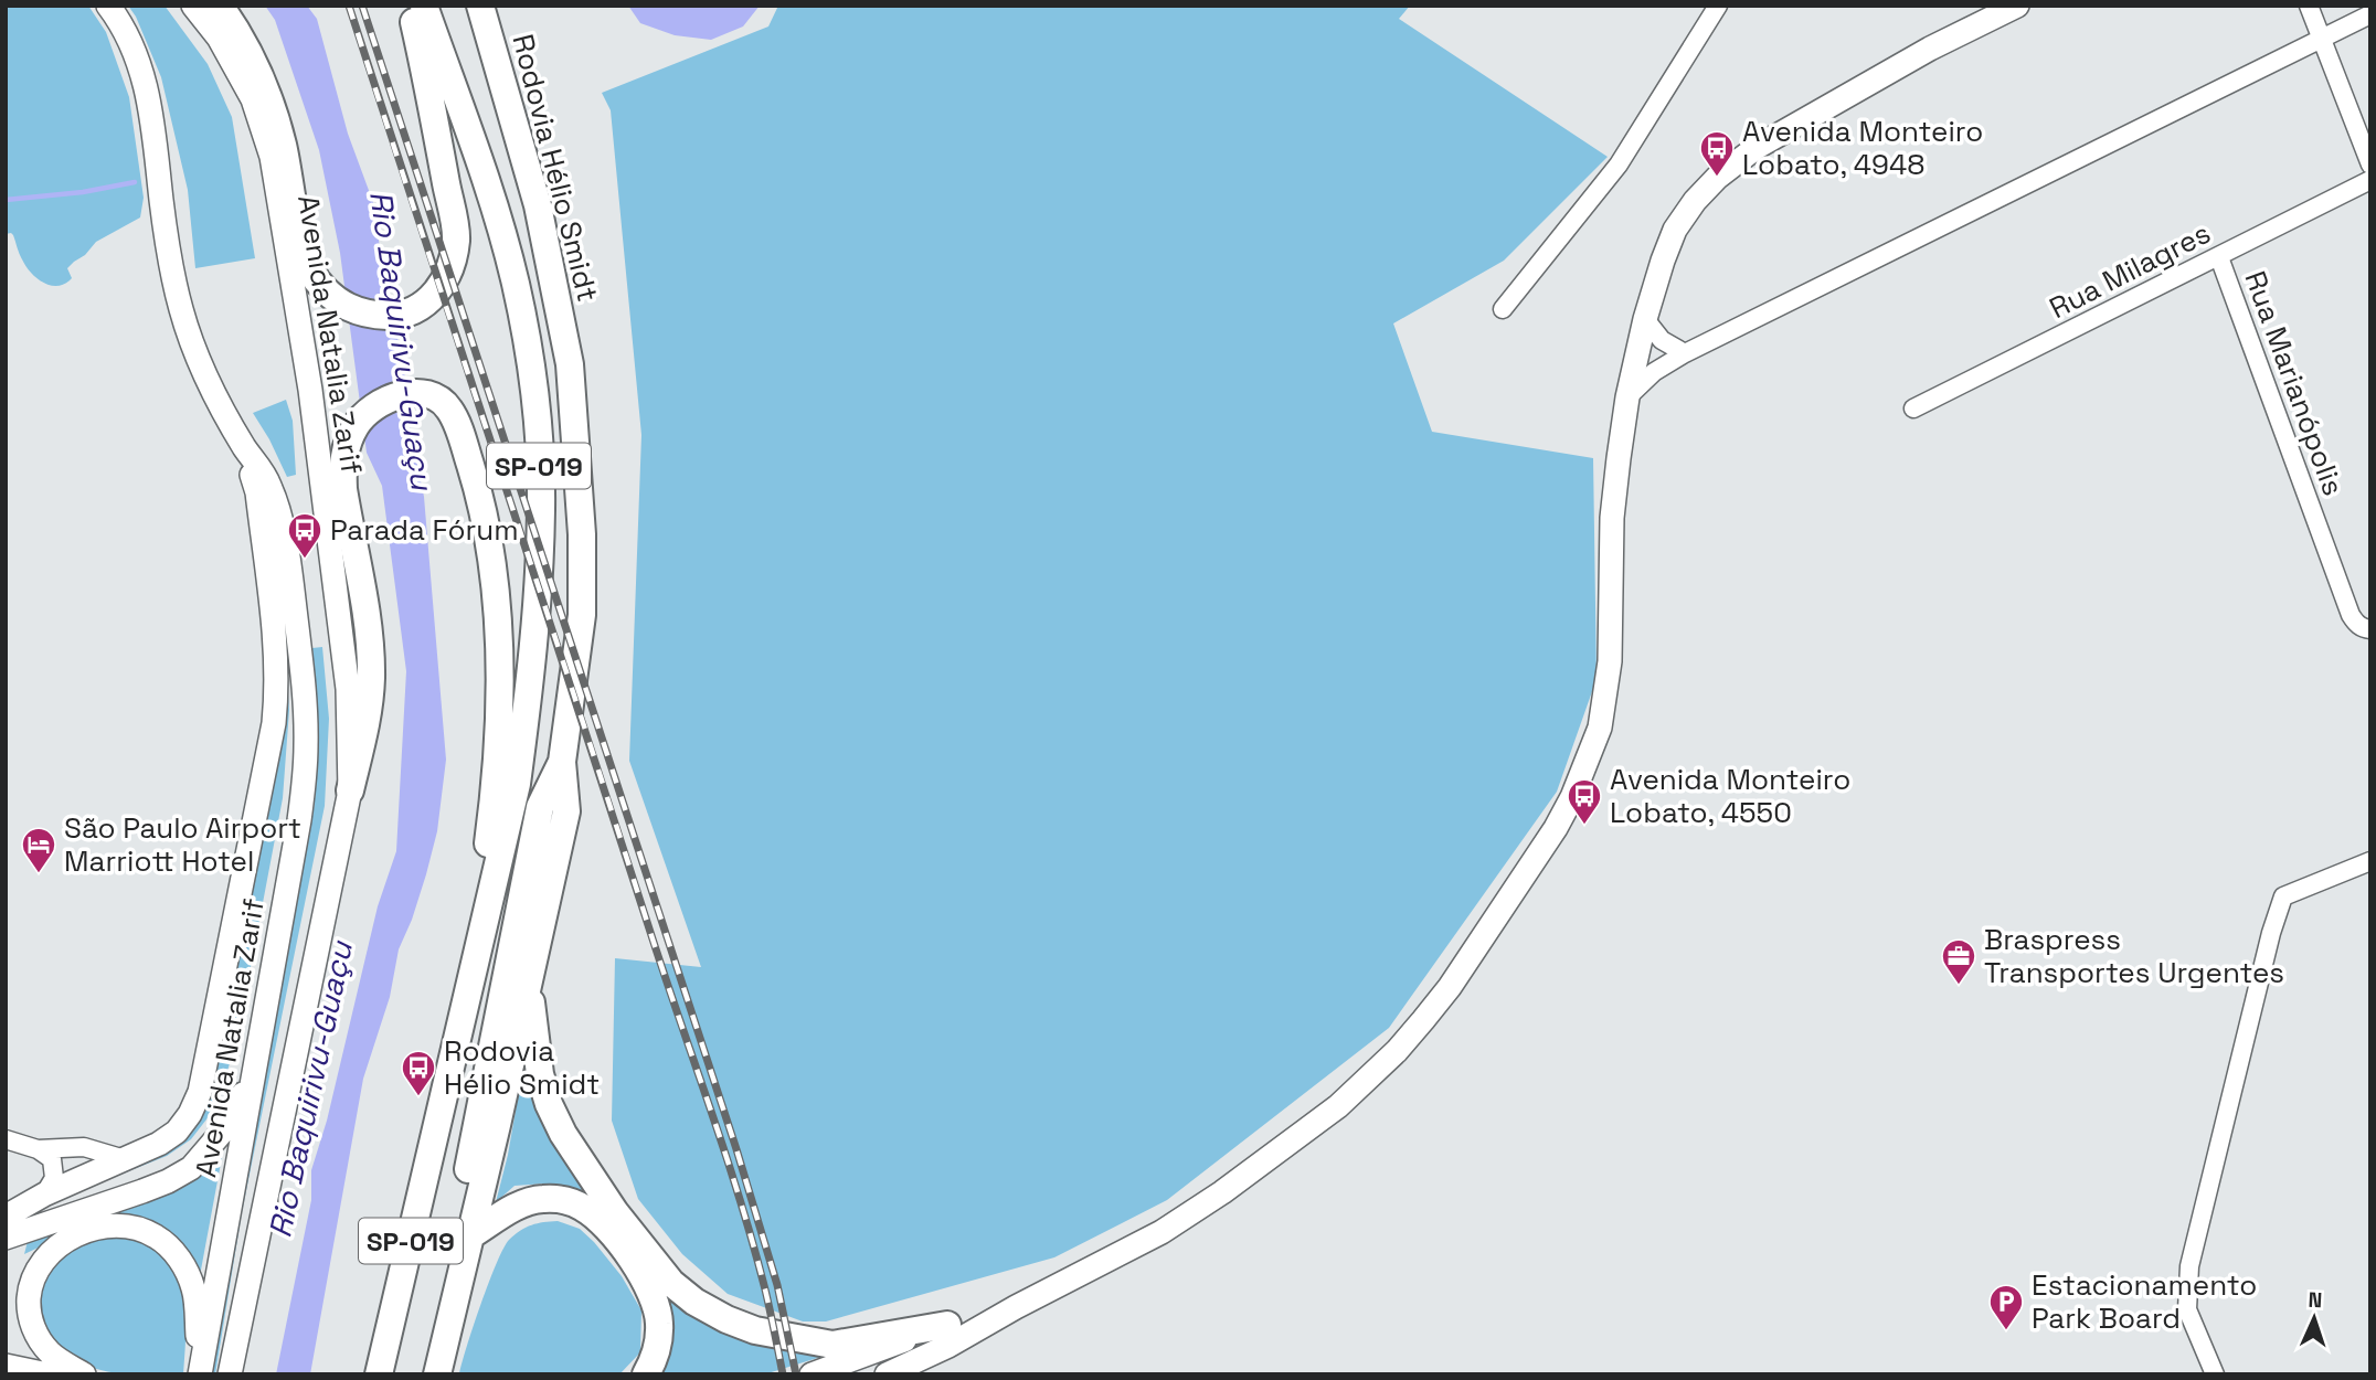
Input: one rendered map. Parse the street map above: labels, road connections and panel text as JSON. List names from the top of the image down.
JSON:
{
  "streets": {
    "highway": ["Rodovia Hélio Smidt", "SP-019"],
    "main road": ["Avenida Natalia Zarif"],
    "street": ["Rua Milagres", "Rua Marianópolis"]
  },
  "crossings": [
    ["Rua Milagres", "Rua Marianópolis"]
  ],
  "water": ["Rio Baquirivu-Guaçu"],
  "places": {
    "bus stop": [
      "Avenida Monteiro Lobato, 4948",
      "Parada Fórum",
      "Avenida Monteiro Lobato, 4550",
      "Rodovia Hélio Smidt"
    ],
    "hotel": ["São Paulo Airport Marriott Hotel"],
    "office": ["Braspress Transportes Urgentes"],
    "parking": ["Estacionamento Park Board"]
  },
  "north": "top"
}
